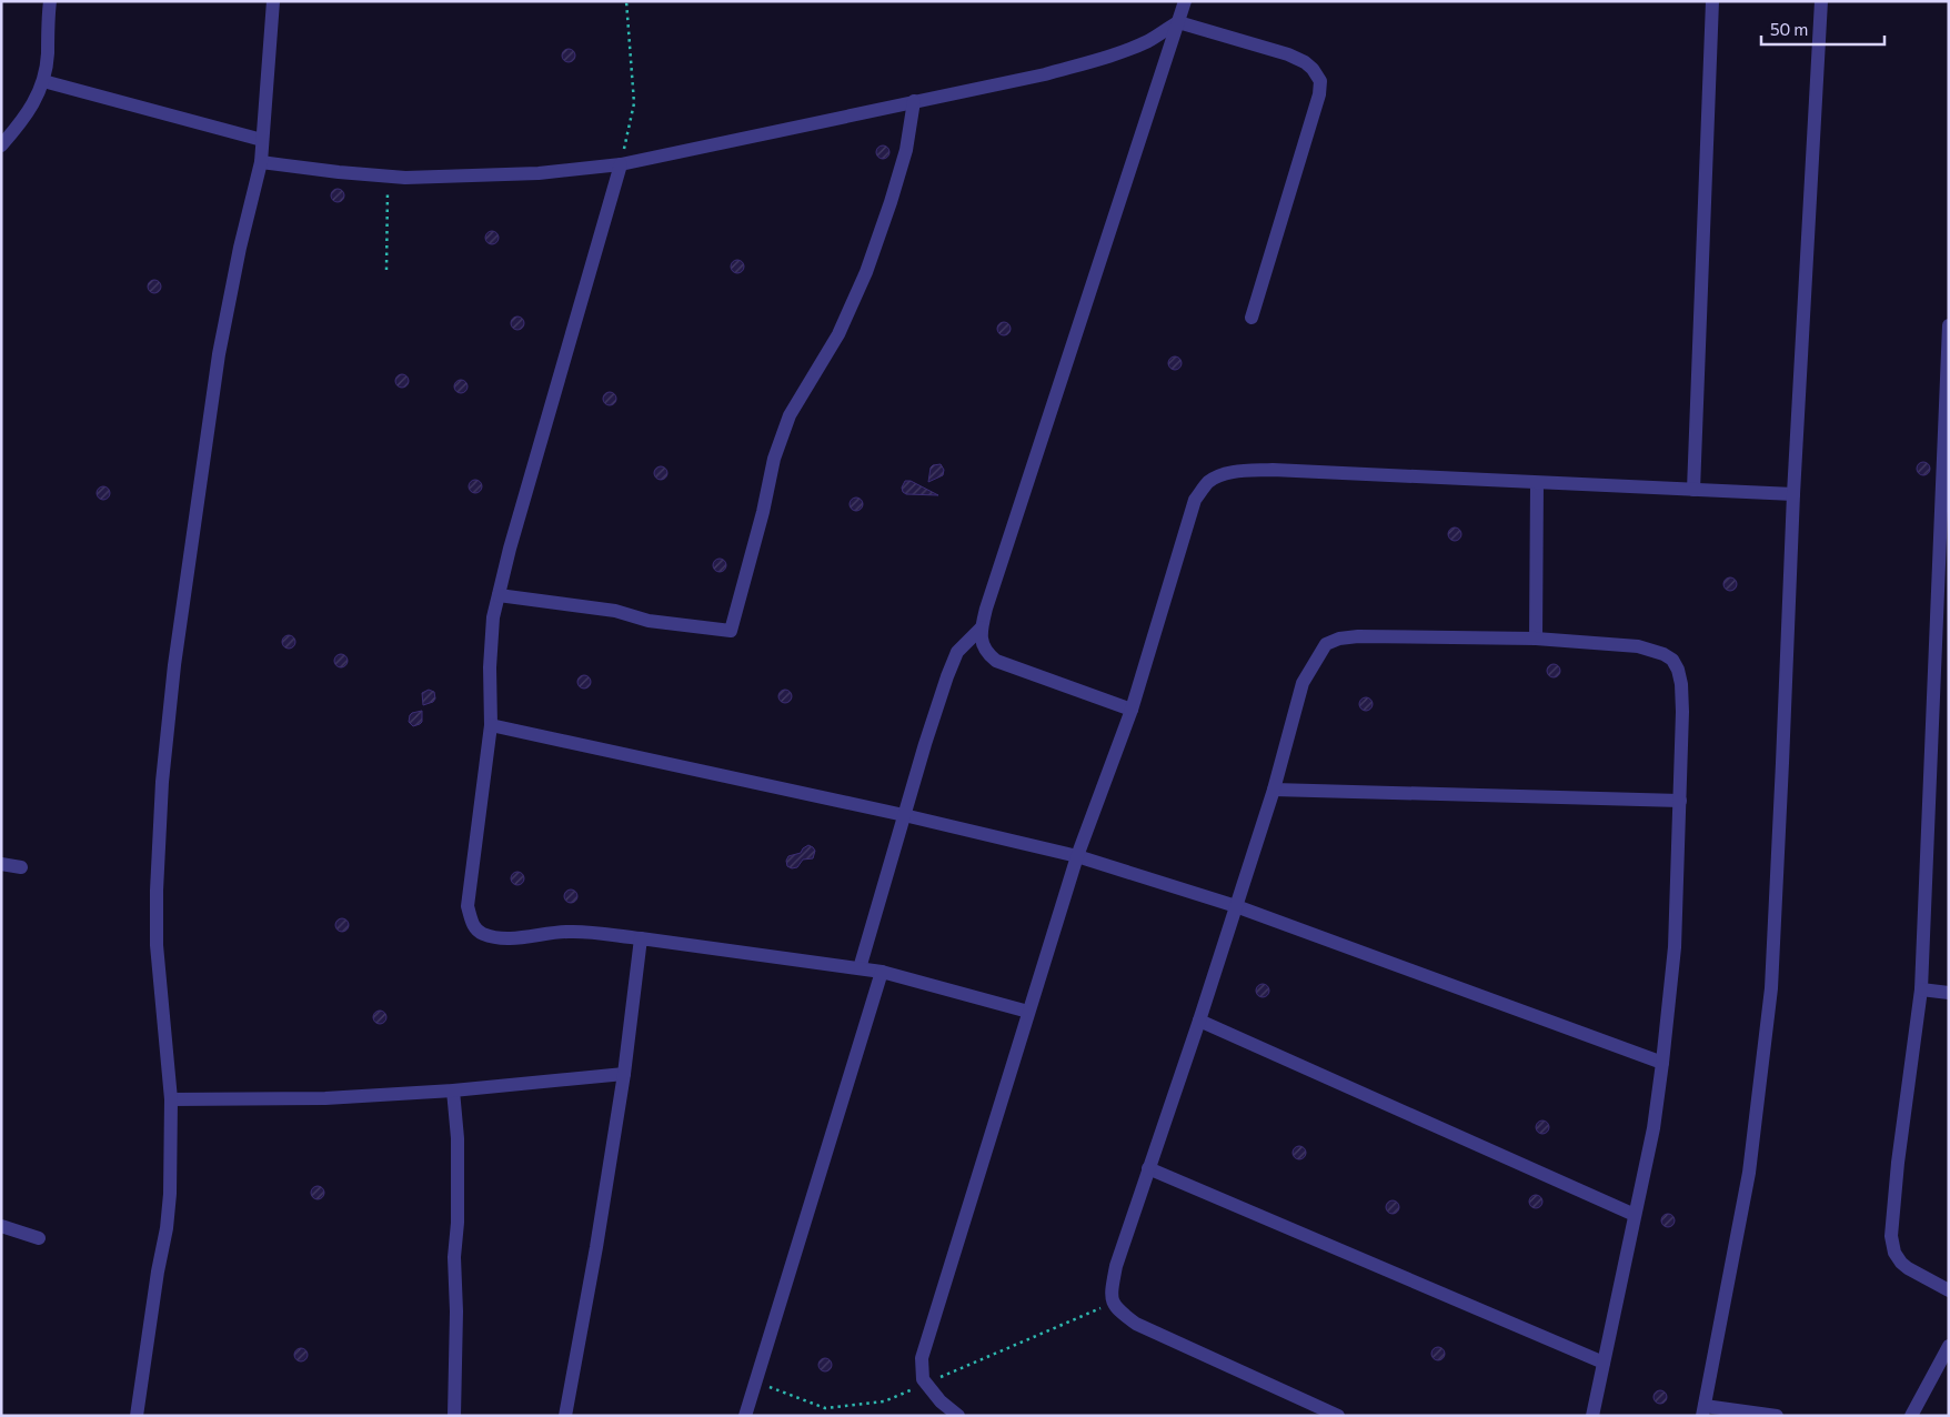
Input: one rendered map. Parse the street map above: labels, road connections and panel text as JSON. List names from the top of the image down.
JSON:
{
  "scale_bar": "50 m"
}
